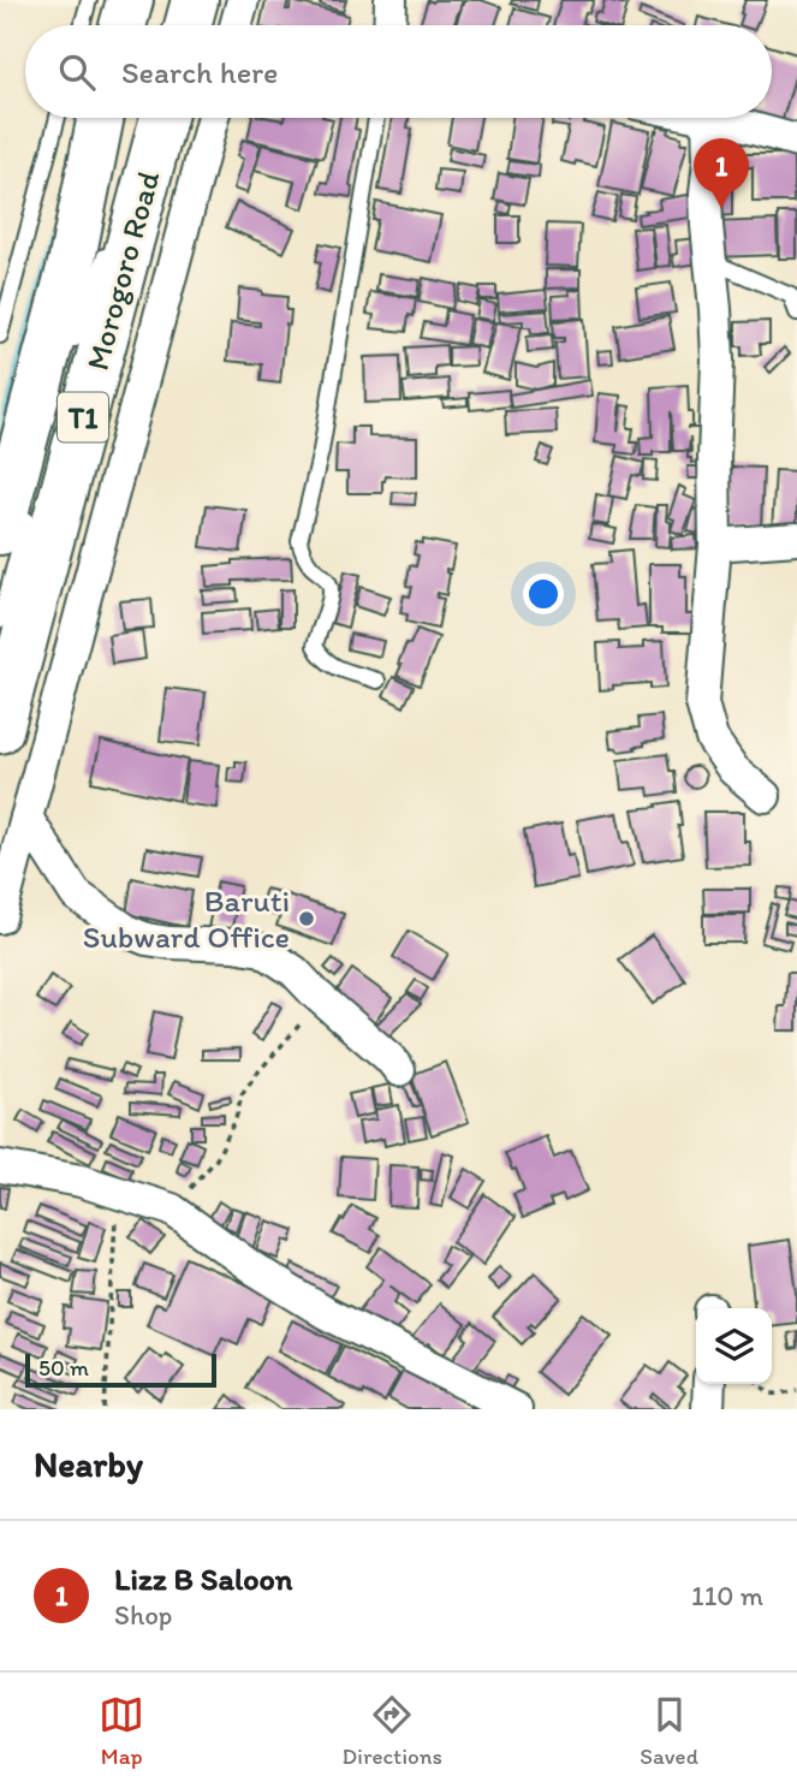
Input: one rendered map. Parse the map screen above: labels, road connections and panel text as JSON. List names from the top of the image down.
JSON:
{
  "streets": {
    "highway": ["Morogoro Road", "T1"]
  },
  "places": ["Baruti Subward Office"],
  "scale_bar": "50 m",
  "page": {
    "search": "Search here",
    "pins": "1",
    "scale": "50 m",
    "heading": "Nearby",
    "list": [
      {
        "mark": "1",
        "name": "Lizz B Saloon",
        "note": "Shop",
        "value": "110 m"
      }
    ],
    "nav": ["Map", "Directions", "Saved"]
  }
}
